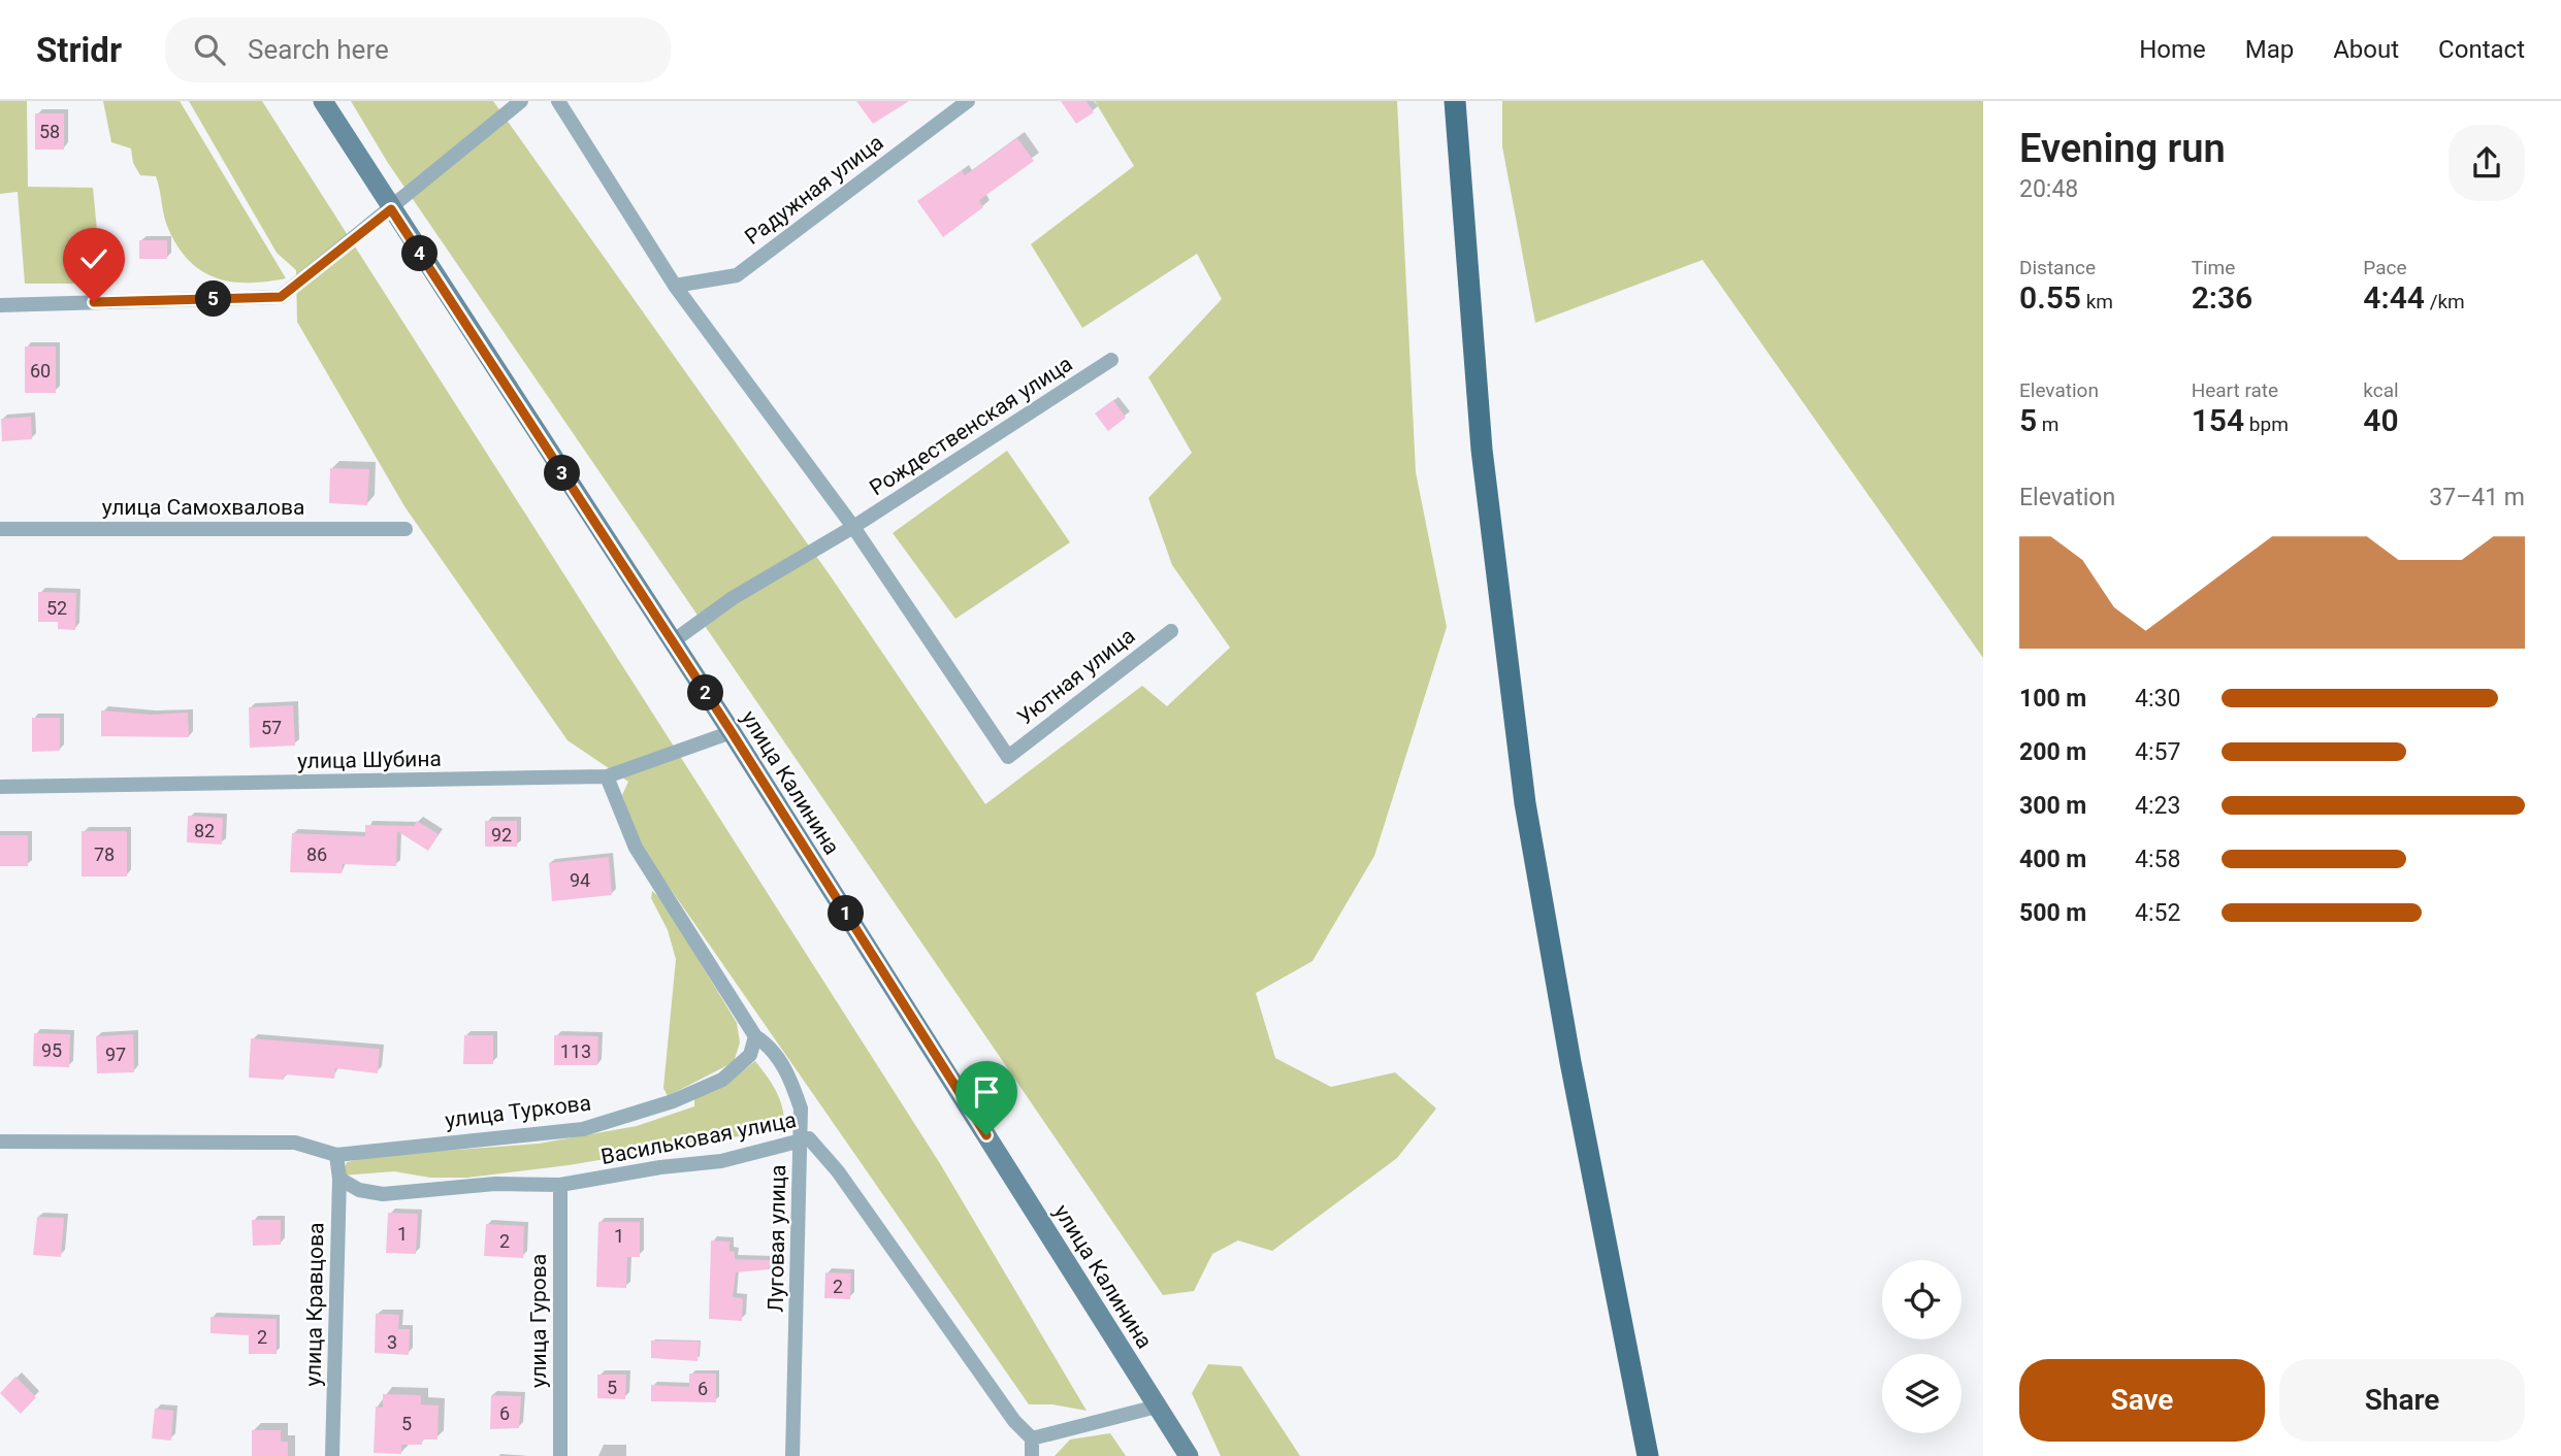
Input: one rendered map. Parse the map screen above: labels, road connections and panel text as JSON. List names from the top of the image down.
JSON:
{
  "streets": {
    "main road": ["улица Калинина"],
    "street": [
      "Радужная улица",
      "Рождественская улица",
      "улица Самохвалова",
      "Уютная улица",
      "улица Шубина",
      "улица Туркова",
      "Васильковая улица",
      "Луговая улица",
      "улица Кравцова",
      "улица Гурова"
    ]
  },
  "crossings": [
    ["Рождественская улица", "Уютная улица"],
    ["Рождественская улица", "улица Калинина"],
    ["улица Шубина", "улица Калинина"],
    ["улица Туркова", "Луговая улица"],
    ["улица Туркова", "улица Кравцова"],
    ["Васильковая улица", "Луговая улица"],
    ["Васильковая улица", "улица Кравцова"],
    ["Васильковая улица", "улица Гурова"]
  ],
  "house_numbers": [
    "58",
    "60",
    "52",
    "57",
    "82",
    "92",
    "78",
    "86",
    "94",
    "95",
    "113",
    "97",
    "1",
    "1",
    "2",
    "2",
    "2",
    "3",
    "5",
    "6",
    "6",
    "5"
  ],
  "page": {
    "header": "Stridr",
    "search": "Search here",
    "nav": [
      "Home",
      "Map",
      "About",
      "Contact"
    ],
    "heading": ["Evening run", "20:48"],
    "stats": [
      ["Distance", "0.55 km"],
      ["Time", "2:36"],
      ["Pace", "4:44 /km"],
      ["Elevation", "5 m"],
      ["Heart rate", "154 bpm"],
      ["kcal", "40"]
    ],
    "pins": [
      "4",
      "5",
      "3",
      "2",
      "1"
    ],
    "chart": ["Elevation", "37–41 m"],
    "list": [
      {
        "name": "100 m",
        "note": "4:30"
      },
      {
        "name": "200 m",
        "note": "4:57"
      },
      {
        "name": "300 m",
        "note": "4:23"
      },
      {
        "name": "400 m",
        "note": "4:58"
      },
      {
        "name": "500 m",
        "note": "4:52"
      }
    ],
    "buttons": ["Save", "Share"]
  }
}
